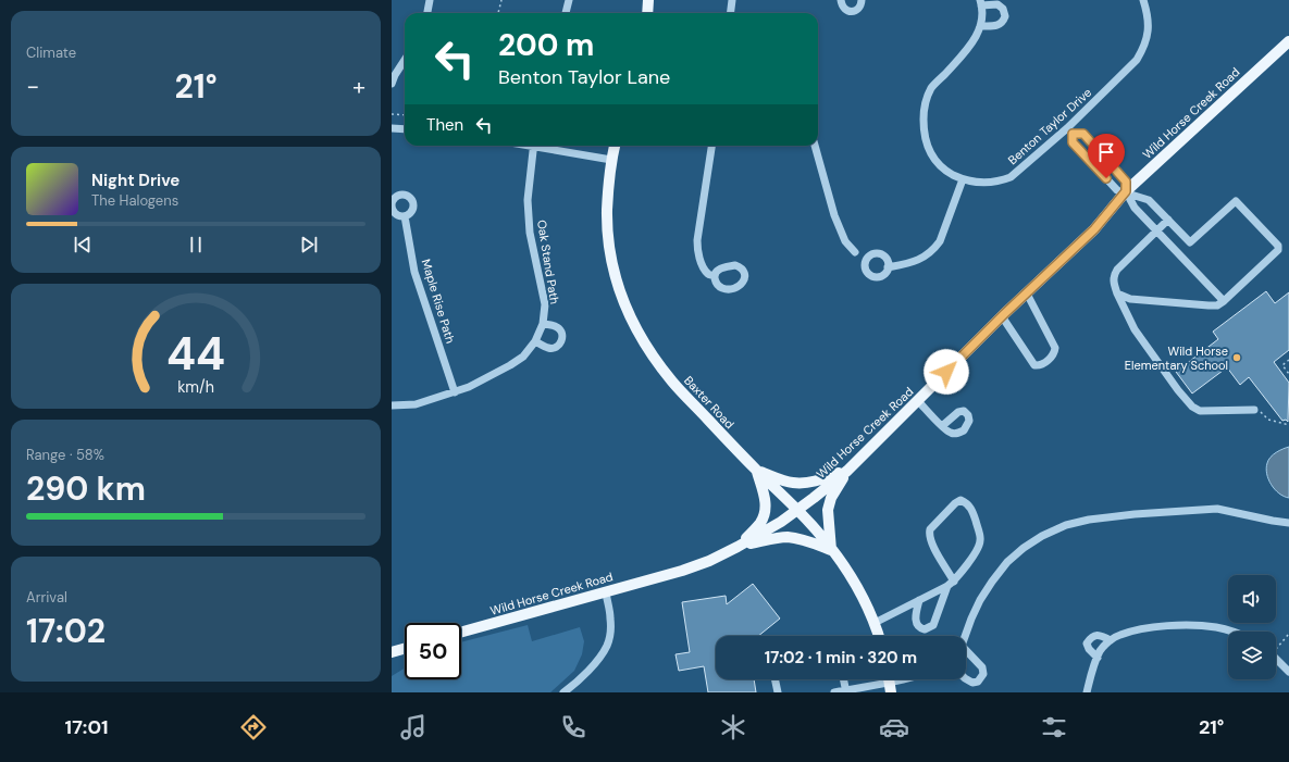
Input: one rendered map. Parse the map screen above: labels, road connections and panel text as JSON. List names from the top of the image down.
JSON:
{
  "streets": {
    "main road": ["Wild Horse Creek Road", "Baxter Road"],
    "street": ["Benton Taylor Drive", "Oak Stand Path", "Maple Rise Path"]
  },
  "crossings": [
    ["Wild Horse Creek Road", "Baxter Road"],
    ["Oak Stand Path", "Maple Rise Path"]
  ],
  "places": ["Wild Horse Elementary School"],
  "page": {
    "tile": [
      "Climate",
      ["Range · 58%", "290 km"],
      ["Arrival", "17:02"]
    ],
    "turn": ["200 m", "Benton Taylor Lane"],
    "heat": ["−", "21°", "+"],
    "then": "Then",
    "song": ["Night Drive", "The Halogens"],
    "limit": "50",
    "trip": "17:02 · 1 min · 320 m",
    "tabs": ["17:01", "21°"],
    "gauge": ["44", "km/h"]
  }
}
